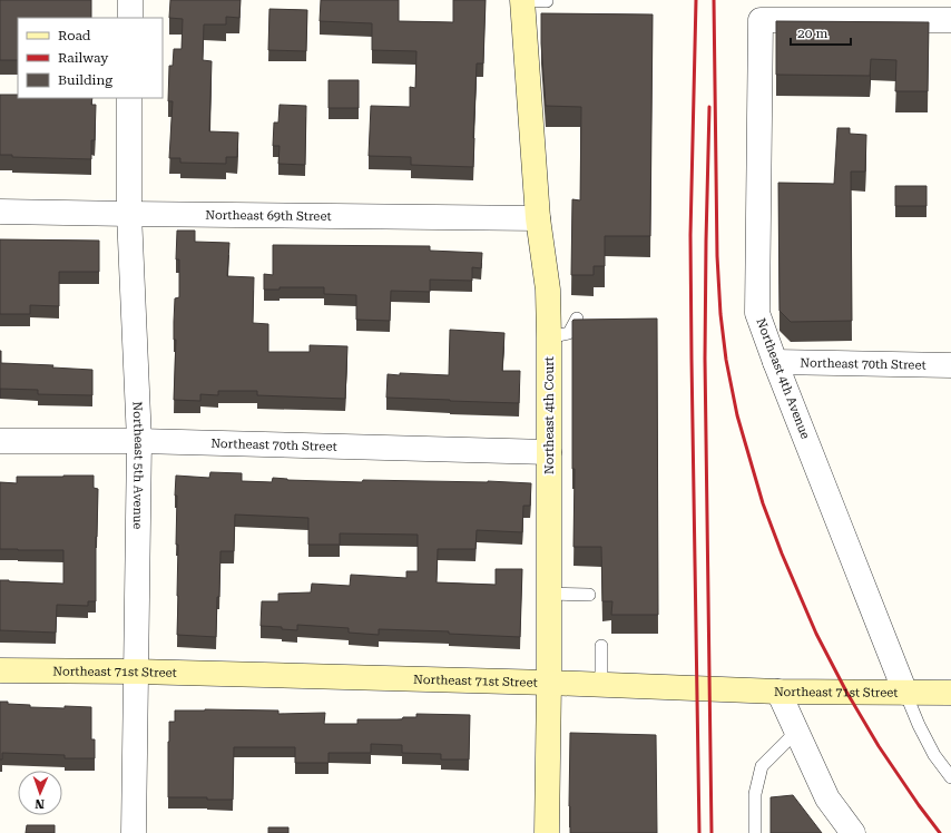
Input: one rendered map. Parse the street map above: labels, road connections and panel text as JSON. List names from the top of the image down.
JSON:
{
  "streets": {
    "street": [
      "Northeast 69th Street",
      "Northeast 70th Street",
      "Northeast 4th Avenue",
      "Northeast 4th Court",
      "Northeast 5th Avenue",
      "Northeast 71st Street"
    ]
  },
  "crossings": [
    ["Northeast 69th Street", "Northeast 4th Court"],
    ["Northeast 69th Street", "Northeast 5th Avenue"],
    ["Northeast 70th Street", "Northeast 4th Avenue"],
    ["Northeast 70th Street", "Northeast 4th Court"],
    ["Northeast 70th Street", "Northeast 5th Avenue"],
    ["Northeast 4th Avenue", "Northeast 71st Street"],
    ["Northeast 4th Court", "Northeast 71st Street"],
    ["Northeast 5th Avenue", "Northeast 71st Street"]
  ],
  "legend": ["Road", "Railway", "Building"],
  "scale_bar": "20 m",
  "north": "bottom"
}
